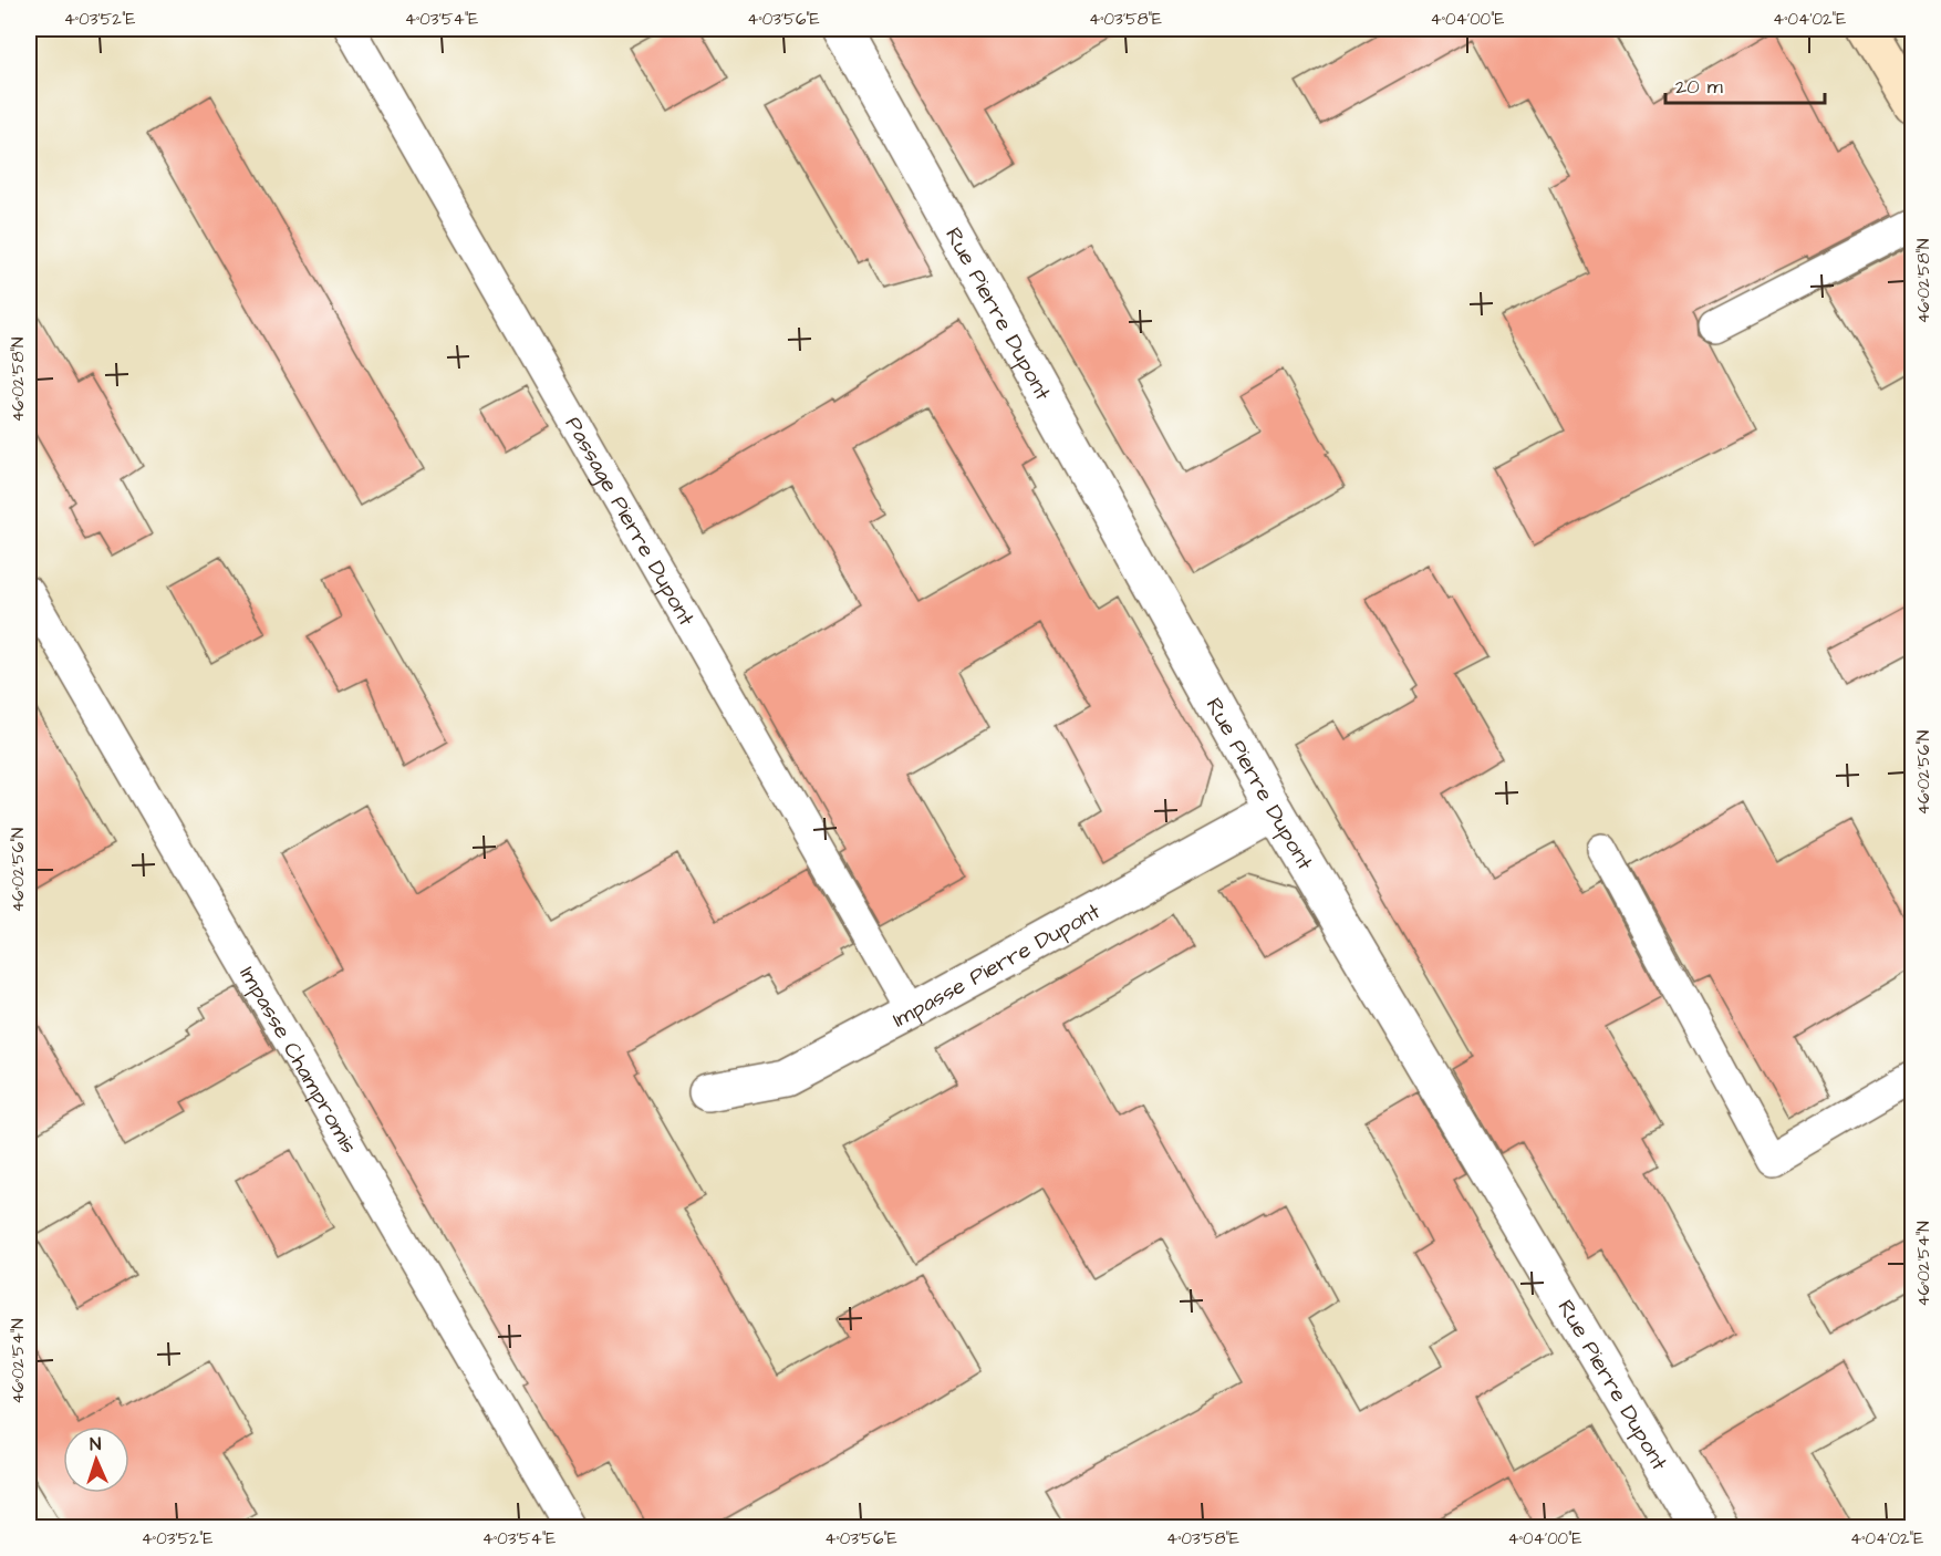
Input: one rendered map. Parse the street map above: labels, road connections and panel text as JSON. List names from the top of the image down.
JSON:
{
  "streets": {
    "street": ["Rue Pierre Dupont", "Impasse Pierre Dupont"],
    "lane": ["Passage Pierre Dupont", "Impasse Champromis"]
  },
  "crossings": [
    ["Rue Pierre Dupont", "Impasse Pierre Dupont"],
    ["Passage Pierre Dupont", "Impasse Pierre Dupont"]
  ],
  "scale_bar": "20 m",
  "north": "top",
  "coordinates": [
    "4°03'52\"E",
    "4°03'54\"E",
    "4°03'56\"E",
    "4°03'58\"E",
    "4°04'00\"E",
    "4°04'02\"E",
    "46°02'58\"N",
    "46°02'56\"N",
    "46°02'54\"N"
  ]
}
